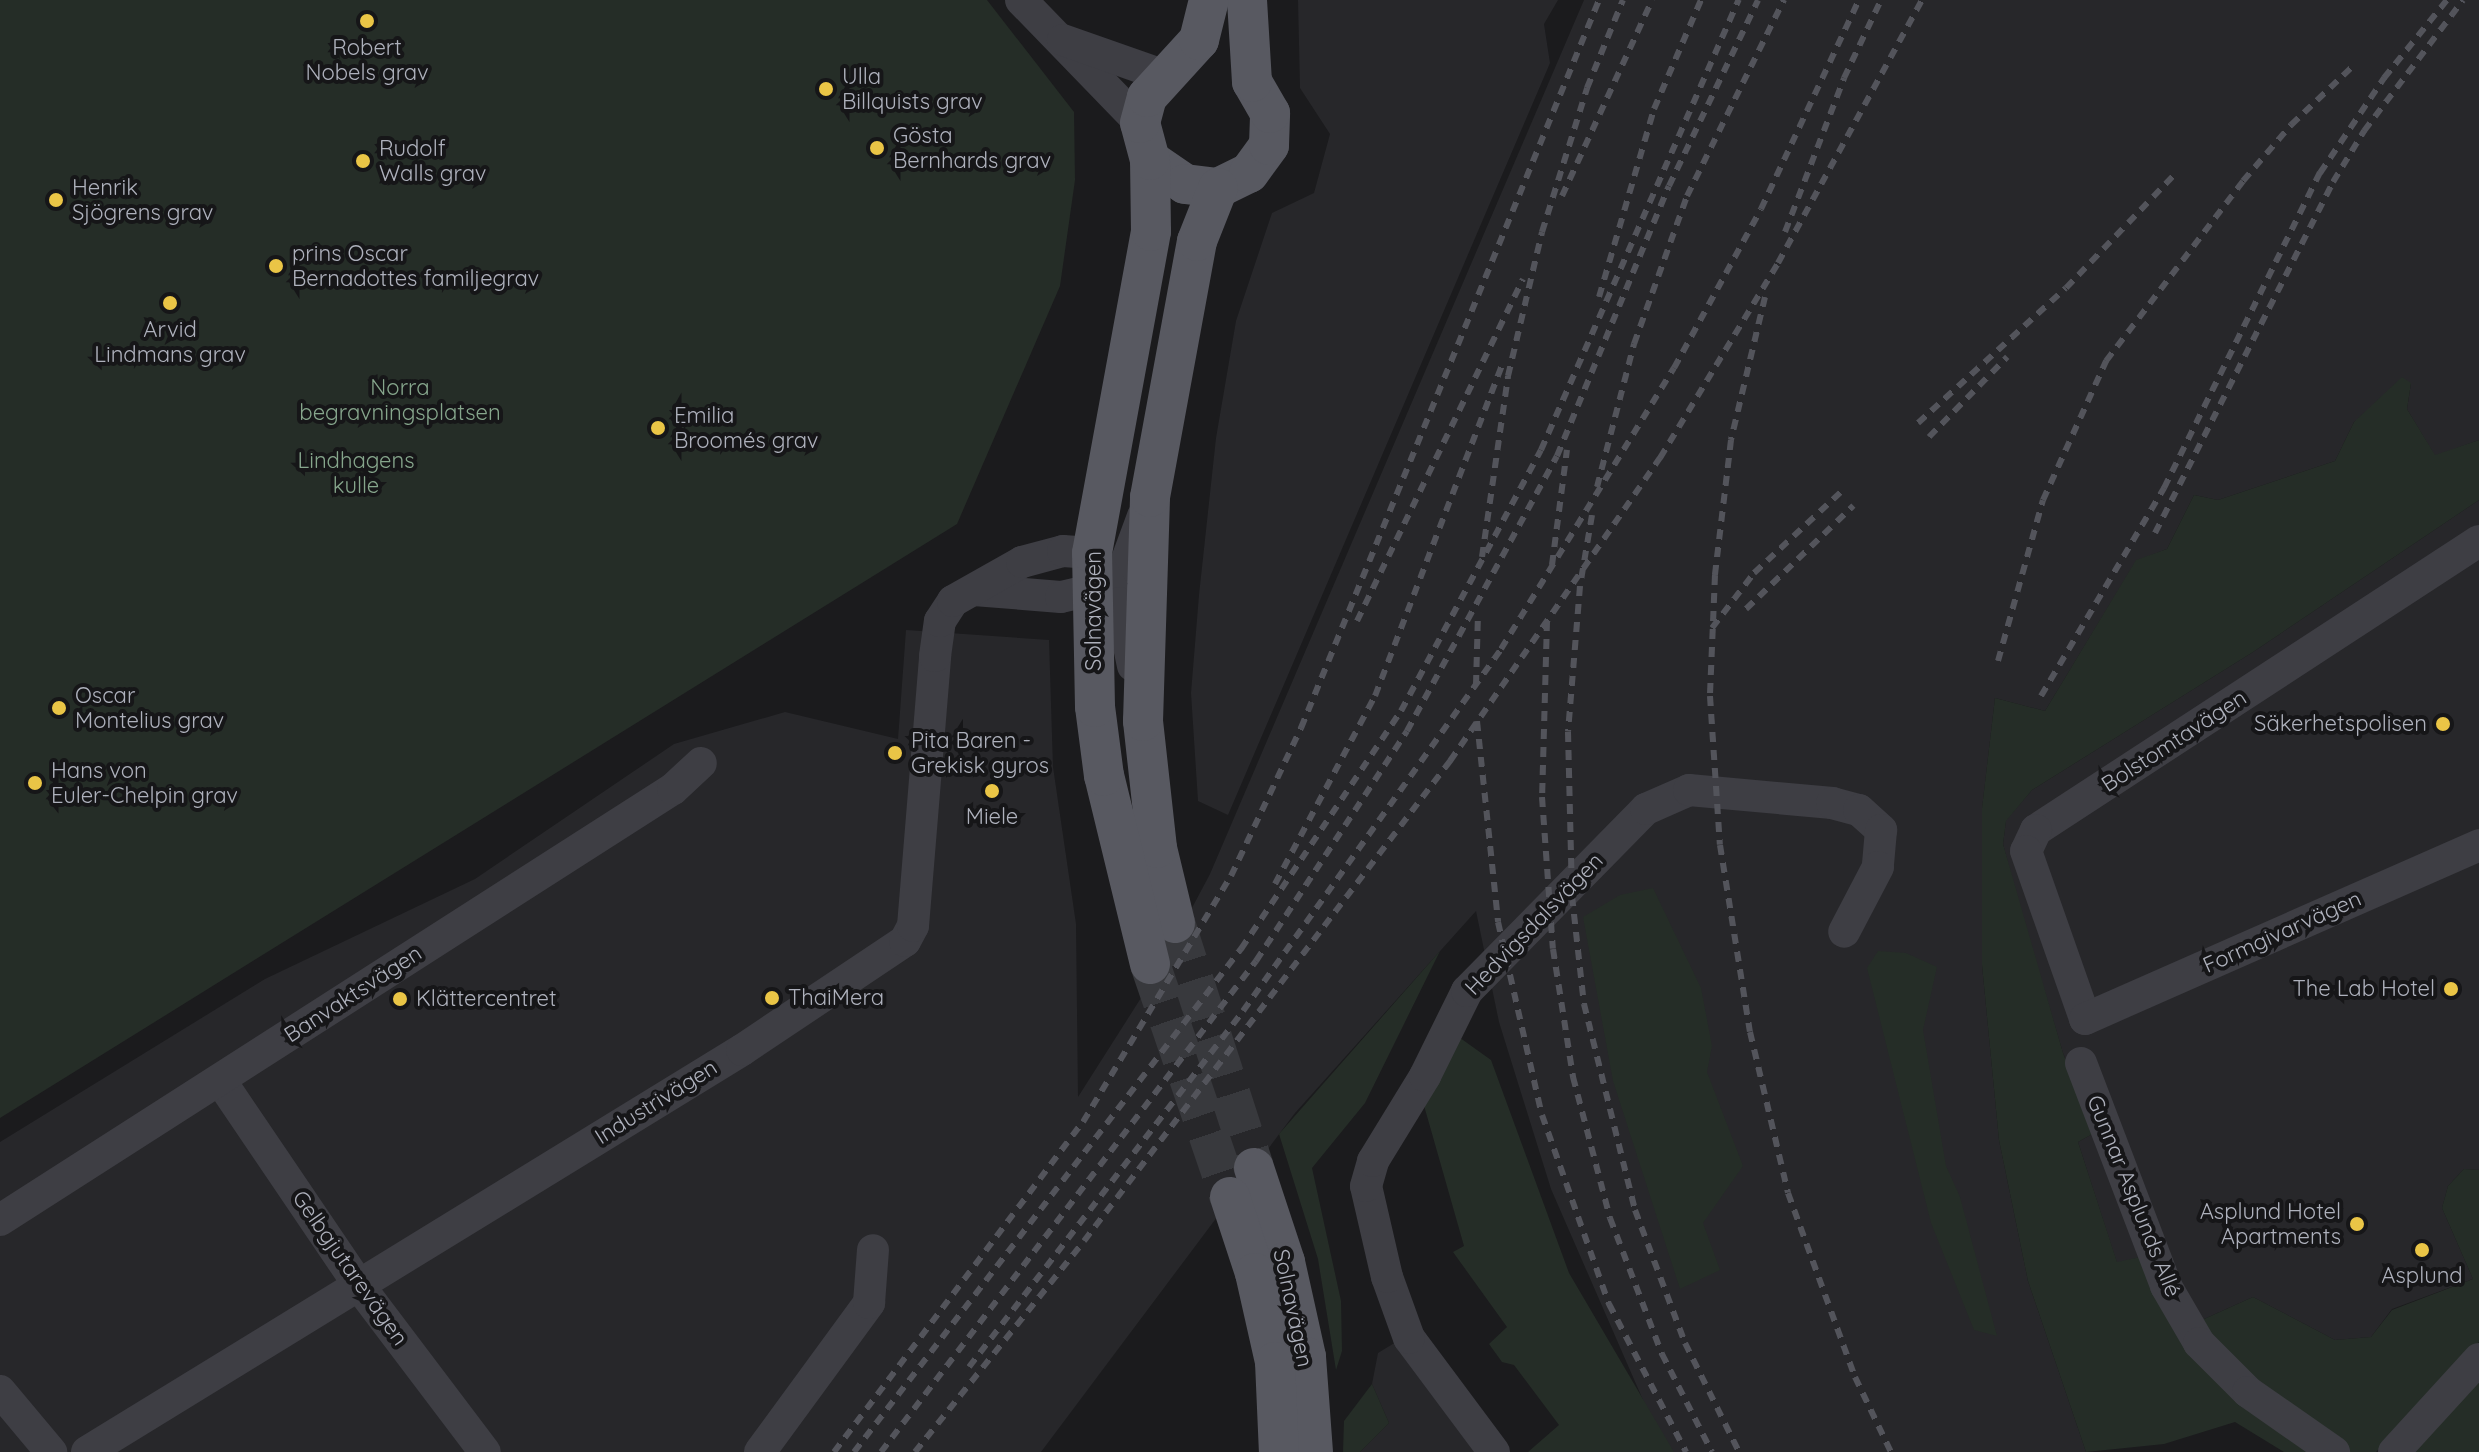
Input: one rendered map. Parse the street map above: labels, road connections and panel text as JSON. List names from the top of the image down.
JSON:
{
  "streets": {
    "main road": ["Solnavägen"],
    "street": [
      "Bolstomtavägen",
      "Hedvigsdalsvägen",
      "Formgivarvägen",
      "Banvaktsvägen",
      "Industrivägen",
      "Gunnar Asplunds Allé",
      "Gelbgjutarevägen"
    ]
  },
  "crossings": [
    ["Solnavägen", "Industrivägen"],
    ["Bolstomtavägen", "Formgivarvägen"],
    ["Banvaktsvägen", "Gelbgjutarevägen"],
    ["Industrivägen", "Gelbgjutarevägen"]
  ],
  "parks": ["Norra begravningsplatsen", "Lindhagens kulle"],
  "places": [
    "Robert Nobels grav",
    "Ulla Billquists grav",
    "Gösta Bernhards grav",
    "Rudolf Walls grav",
    "Henrik Sjögrens grav",
    "prins Oscar Bernadottes familjegrav",
    "Arvid Lindmans grav",
    "Emilia Broomés grav",
    "Oscar Montelius grav",
    "Säkerhetspolisen",
    "Pita Baren - Grekisk gyros",
    "Hans von Euler-Chelpin grav",
    "Miele",
    "The Lab Hotel",
    "ThaiMera",
    "Klättercentret",
    "Asplund Hotel Apartments",
    "Asplund"
  ]
}
